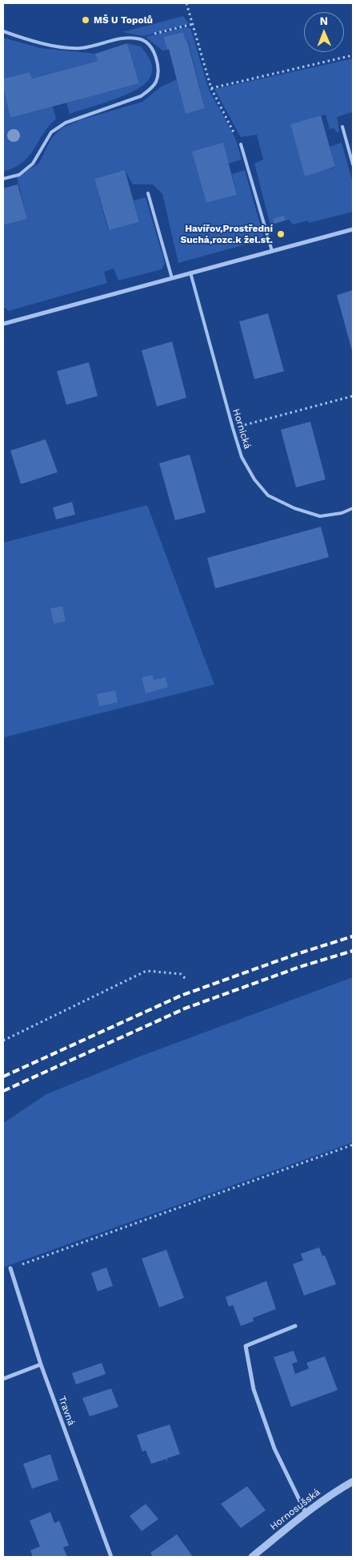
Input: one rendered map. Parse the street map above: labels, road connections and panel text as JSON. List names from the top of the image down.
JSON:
{
  "streets": {
    "street": ["Travná", "Hornosušská"],
    "lane": ["Hornická"]
  },
  "places": ["MŠ U Topolů", "Havířov,Prostřední Suchá,rozc.k žel.st."],
  "north": "top"
}
